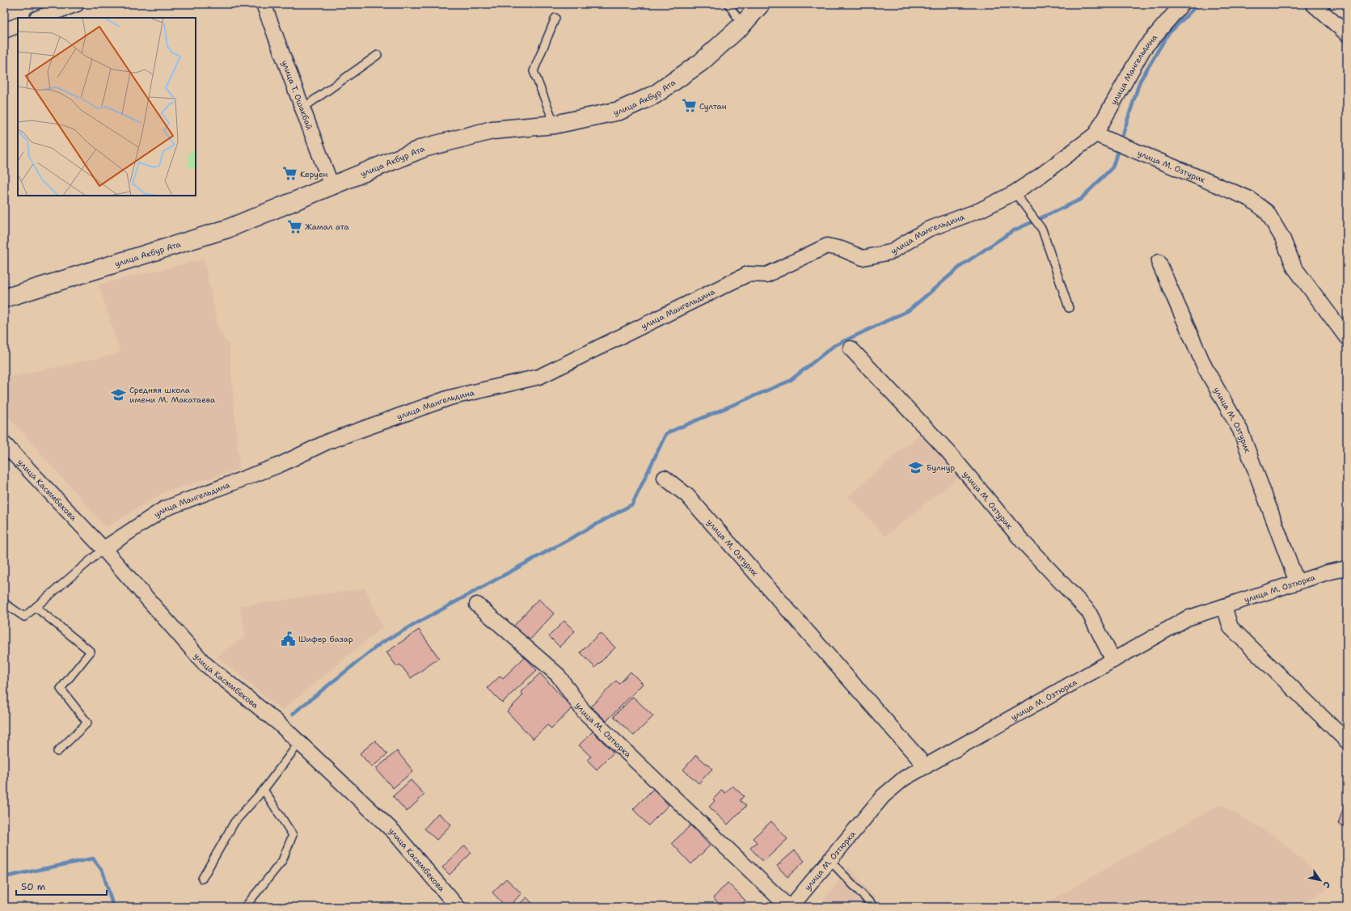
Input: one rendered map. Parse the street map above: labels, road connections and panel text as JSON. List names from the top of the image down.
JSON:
{
  "streets": {
    "main road": ["улица Акбур Ата"],
    "street": [
      "улица Мангельдина",
      "улица Т. Ошакбай",
      "улица М. Озтурик",
      "улица Касымбекова",
      "улица М. Озтюрка"
    ]
  },
  "crossings": [
    ["улица Мангельдина", "улица М. Озтурик"],
    ["улица Мангельдина", "улица Касымбекова"],
    ["улица Т. Ошакбай", "улица Акбур Ата"],
    ["улица М. Озтурик", "улица М. Озтюрка"]
  ],
  "places": {
    "supermarket": ["Султан", "Керуен", "Жамал ата"],
    "school or university": ["Средняя школа имени М. Макатаева", "Булнур"],
    "public building": ["Шифер базар"]
  },
  "scale_bar": "50 m",
  "north": "bottom right"
}
